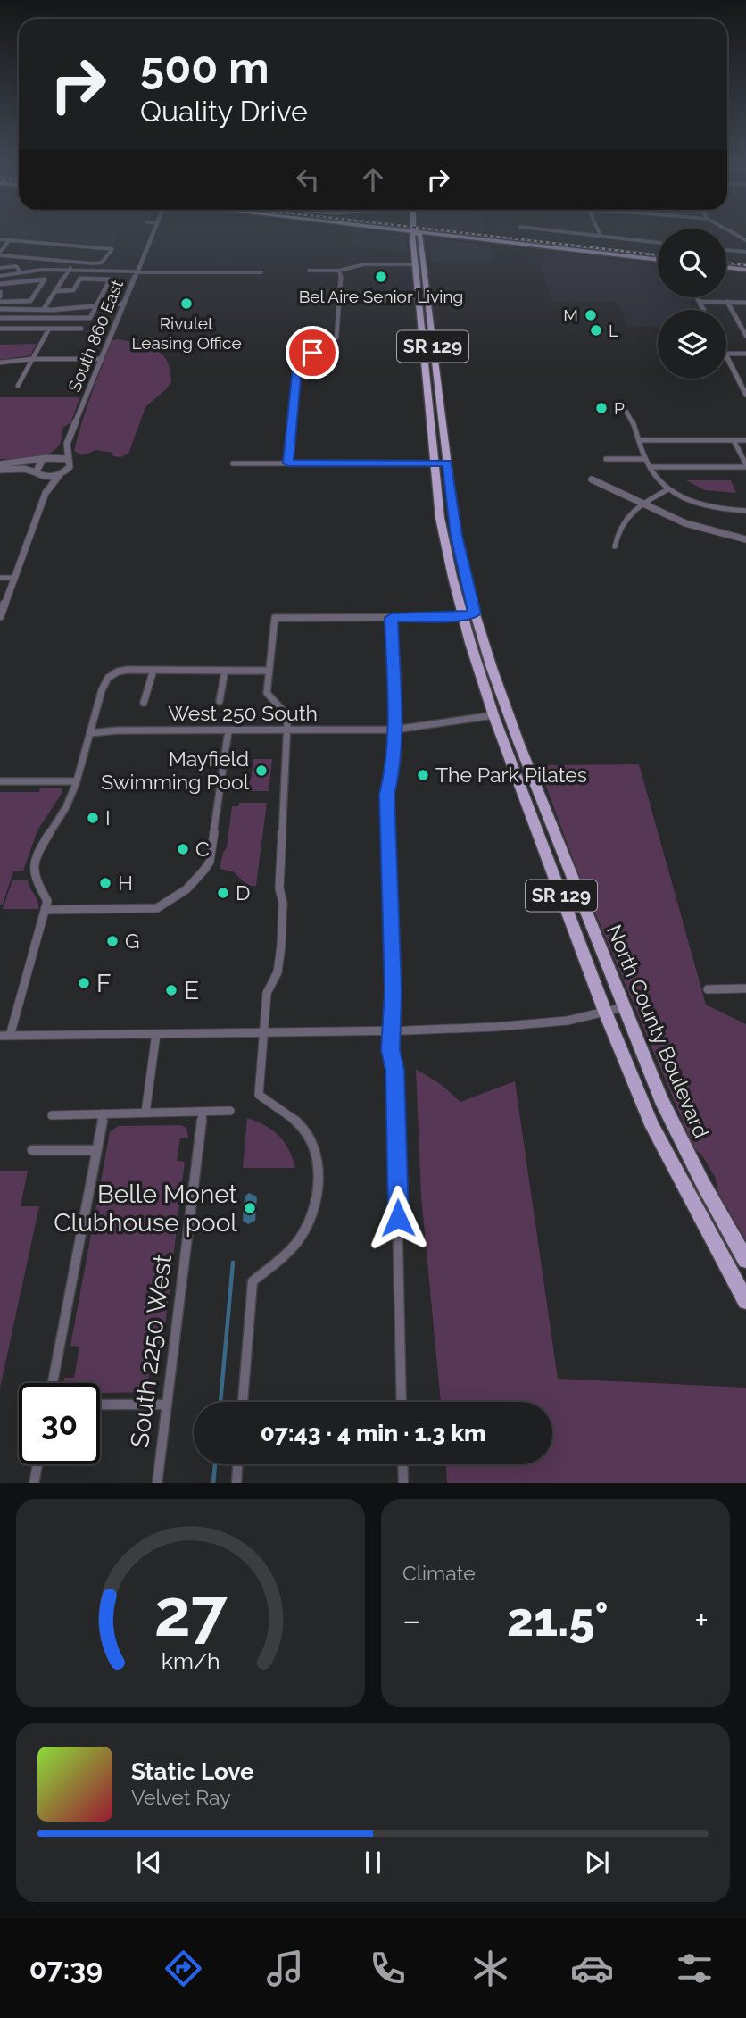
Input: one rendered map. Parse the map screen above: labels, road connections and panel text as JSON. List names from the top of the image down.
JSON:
{
  "streets": {
    "main road": ["SR 129", "North County Boulevard"],
    "street": ["South 860 East", "West 250 South", "South 2250 West"]
  },
  "crossings": [
    ["West 250 South", "North County Boulevard"]
  ],
  "places": [
    "Bel Aire Senior Living",
    "Rivulet Leasing Office",
    "M",
    "L",
    "P",
    "Mayfield Swimming Pool",
    "The Park Pilates",
    "I",
    "C",
    "H",
    "D",
    "G",
    "F",
    "E",
    "Belle Monet Clubhouse pool"
  ],
  "page": {
    "turn": ["500 m", "Quality Drive"],
    "limit": "30",
    "trip": "07:43 · 4 min · 1.3 km",
    "tile": "Climate",
    "heat": ["−", "21.5°", "+"],
    "song": ["Static Love", "Velvet Ray"],
    "tabs": "07:39",
    "gauge": ["27", "km/h"]
  }
}
